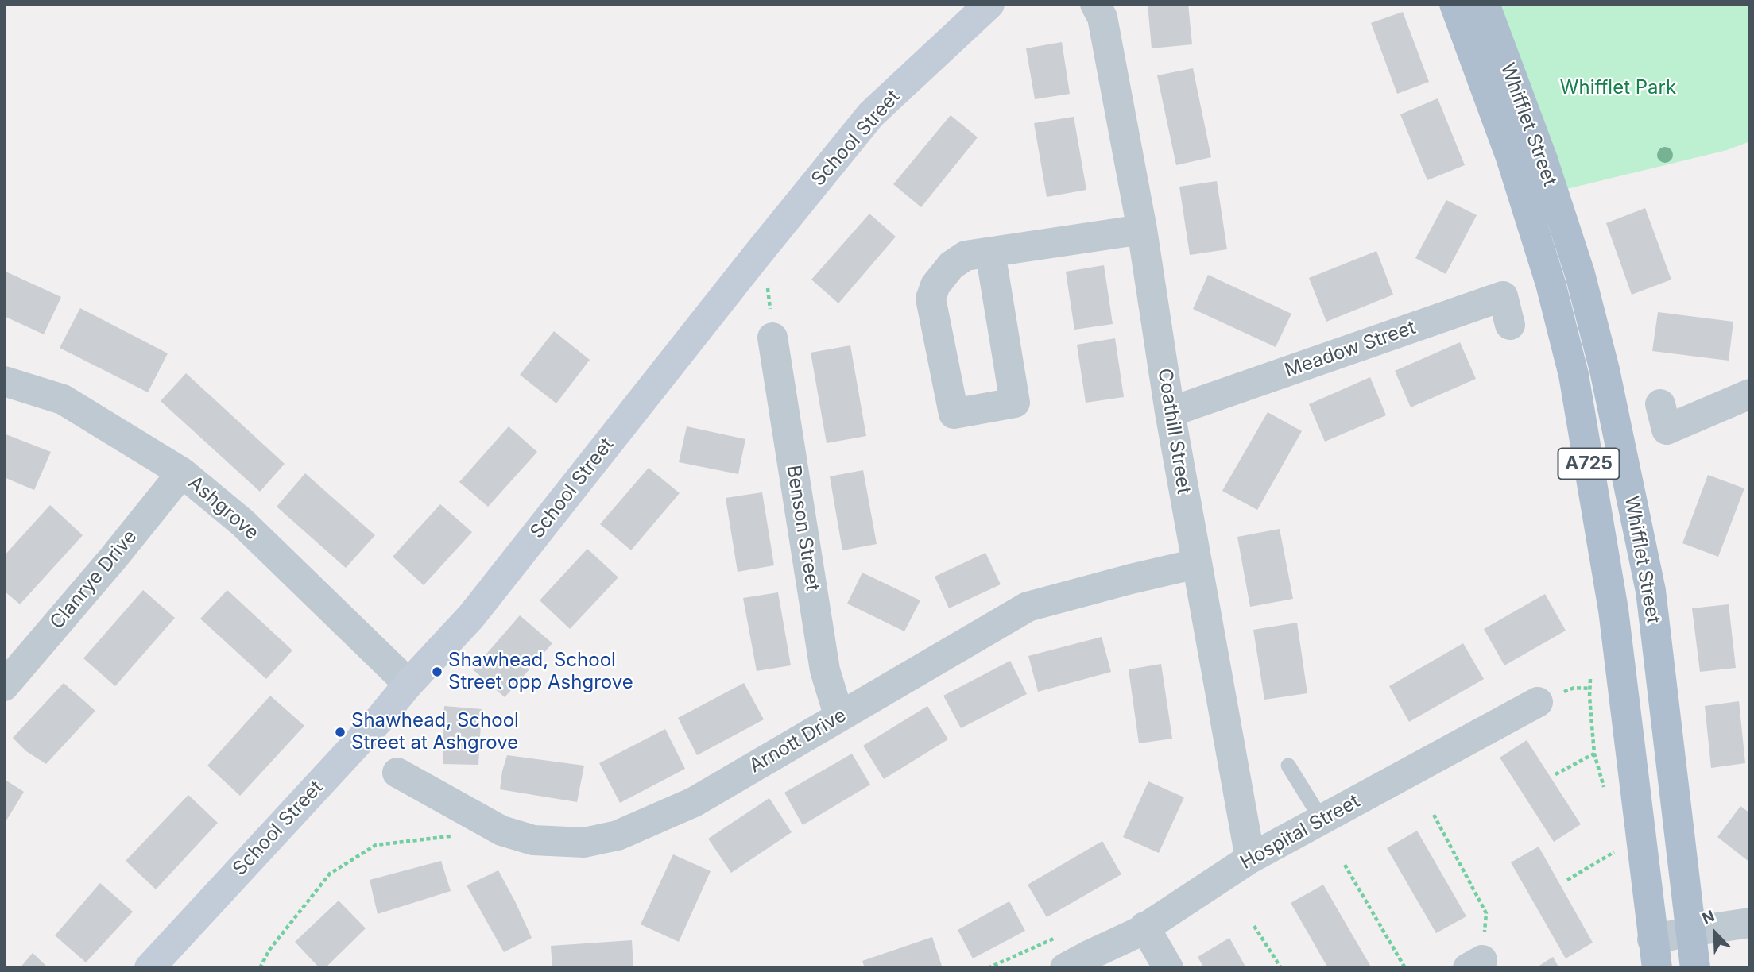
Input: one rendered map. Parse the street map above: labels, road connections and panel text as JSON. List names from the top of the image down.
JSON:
{
  "streets": {
    "main road": ["Whifflet Street", "A725"],
    "street": [
      "School Street",
      "Meadow Street",
      "Coathill Street",
      "Ashgrove",
      "Benson Street",
      "Clanrye Drive",
      "Arnott Drive",
      "Hospital Street"
    ]
  },
  "crossings": [
    ["School Street", "Ashgrove"],
    ["Meadow Street", "Coathill Street"],
    ["Coathill Street", "Arnott Drive"],
    ["Coathill Street", "Hospital Street"],
    ["Ashgrove", "Clanrye Drive"],
    ["Benson Street", "Arnott Drive"]
  ],
  "parks": ["Whifflet Park"],
  "places": ["Shawhead, School Street opp Ashgrove", "Shawhead, School Street at Ashgrove"],
  "north": "top left"
}
